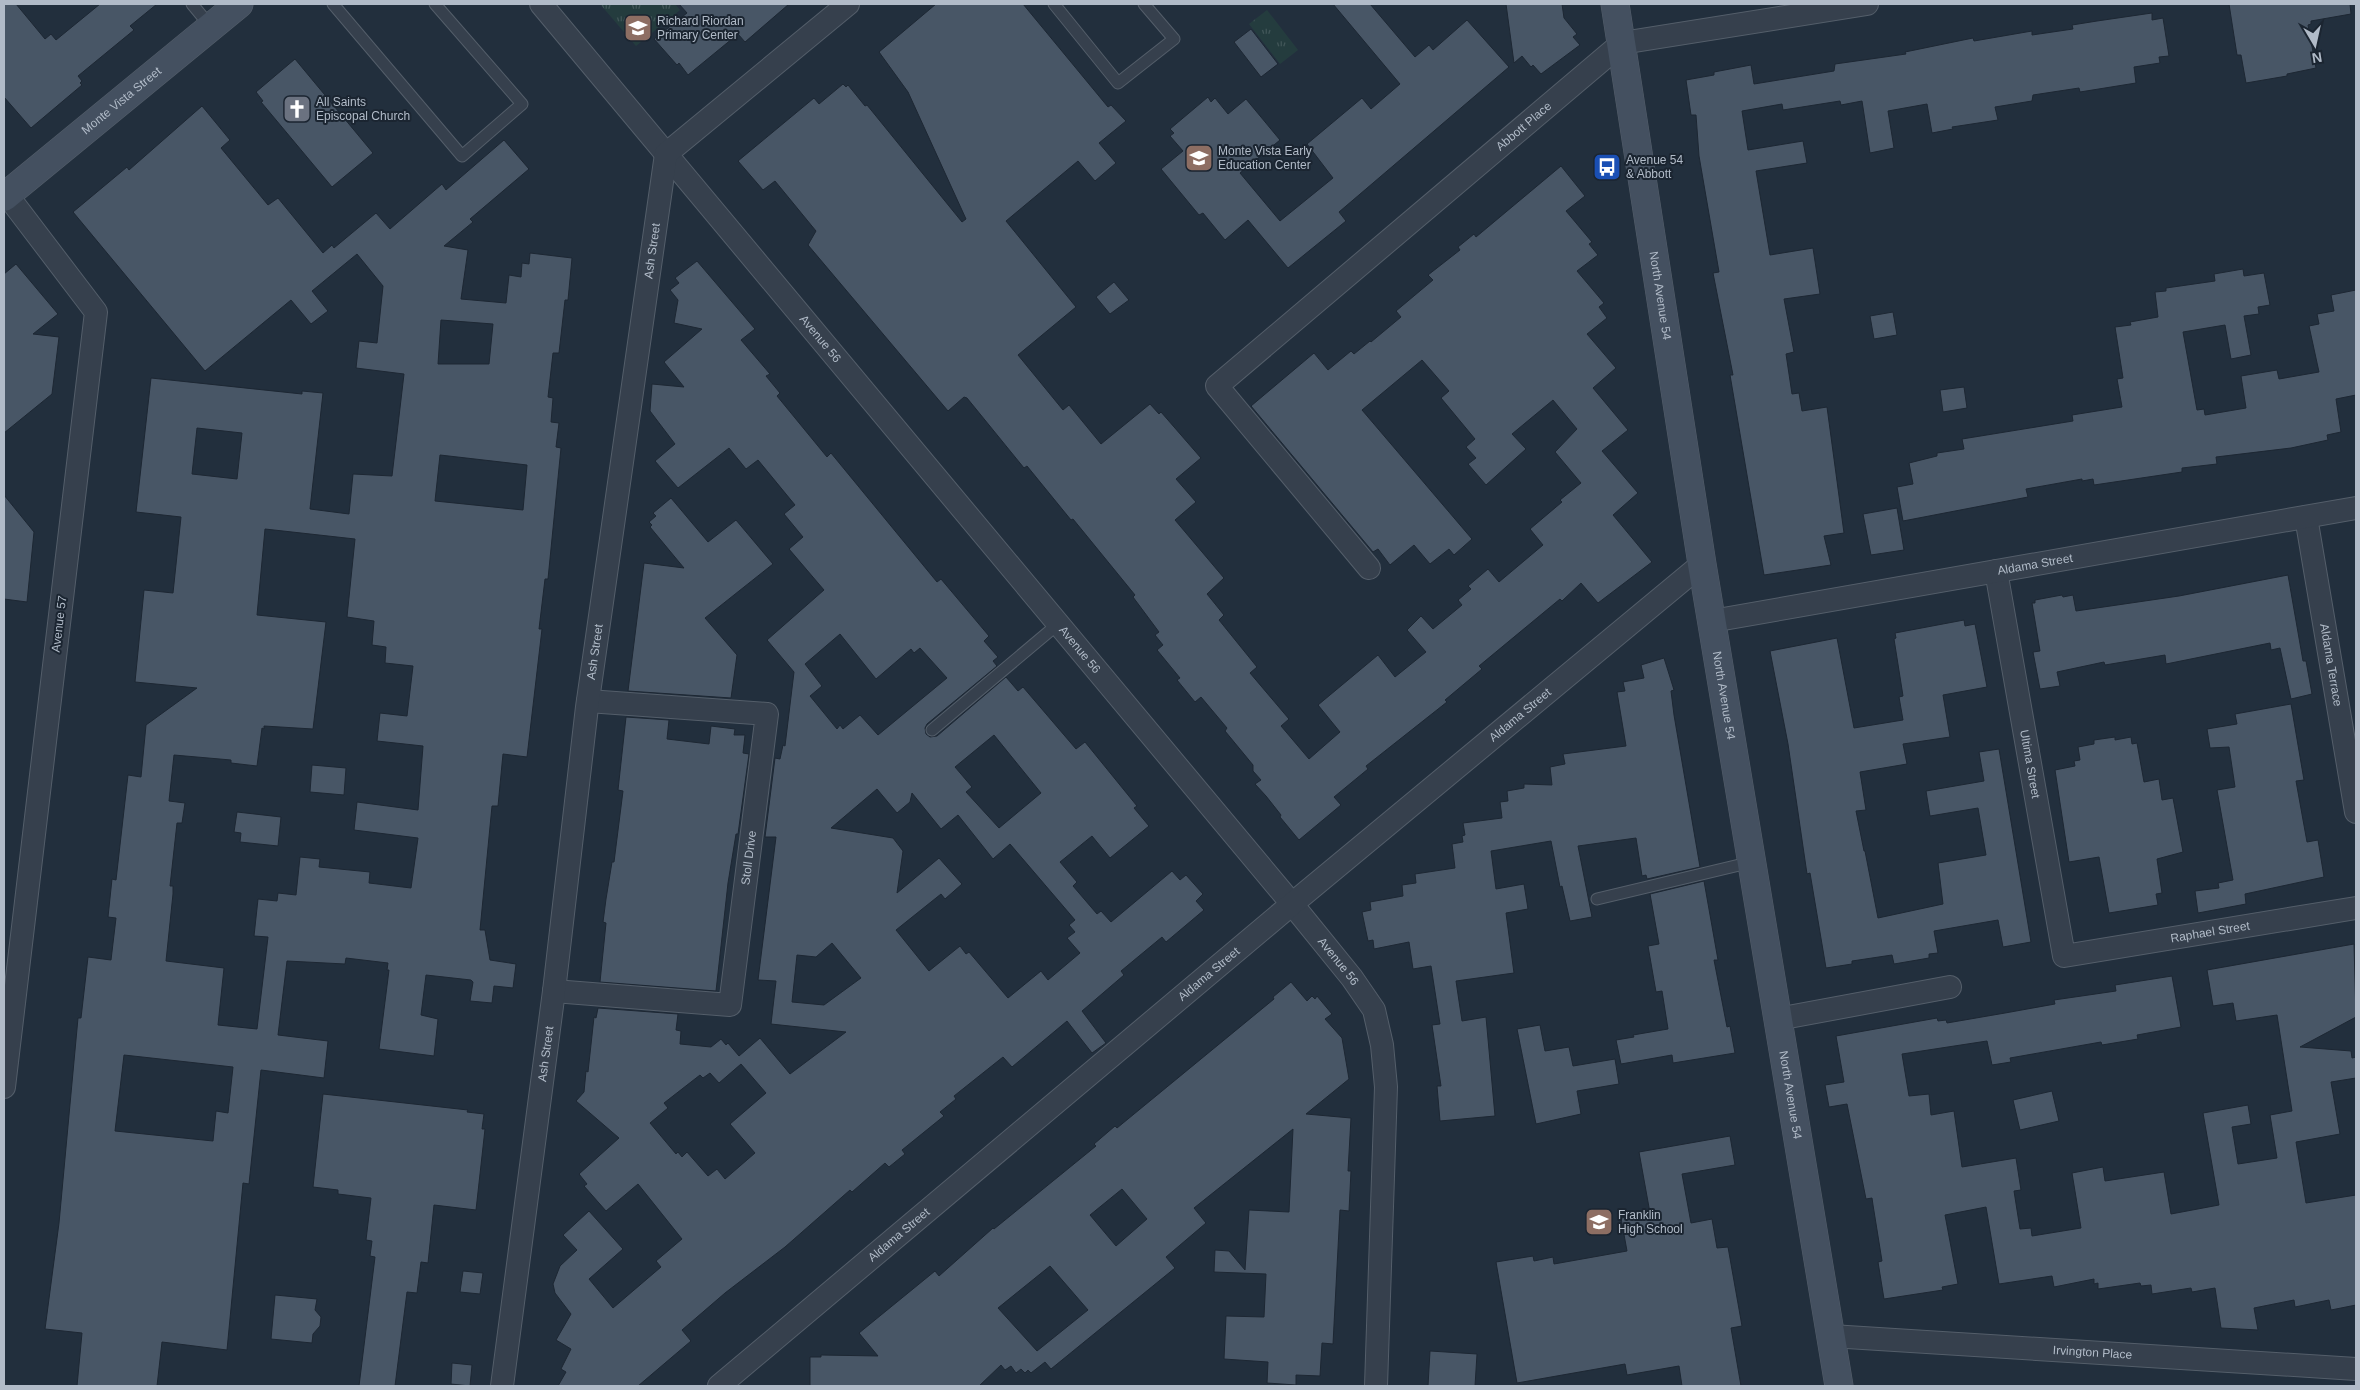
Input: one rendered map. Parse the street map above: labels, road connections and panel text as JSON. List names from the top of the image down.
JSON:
{
  "streets": {
    "street": [
      "Monte Vista Street",
      "Abbott Place",
      "Ash Street",
      "North Avenue 54",
      "Avenue 56",
      "Aldama Street",
      "Avenue 57",
      "Aldama Terrace",
      "Ultima Street",
      "Stoll Drive",
      "Raphael Street",
      "Irvington Place"
    ]
  },
  "crossings": [
    ["Monte Vista Street", "Avenue 57"],
    ["Abbott Place", "North Avenue 54"],
    ["Ash Street", "Avenue 56"],
    ["Ash Street", "Stoll Drive"],
    ["North Avenue 54", "Aldama Street"],
    ["North Avenue 54", "Irvington Place"],
    ["Avenue 56", "Aldama Street"],
    ["Aldama Street", "Aldama Terrace"],
    ["Aldama Street", "Ultima Street"],
    ["Ultima Street", "Raphael Street"]
  ],
  "places": {
    "school or university": ["Richard Riordan Primary Center", "Monte Vista Early Education Center", "Franklin High School"],
    "church": ["All Saints Episcopal Church"],
    "bus stop": ["Avenue 54 & Abbott"]
  },
  "north": "bottom"
}
